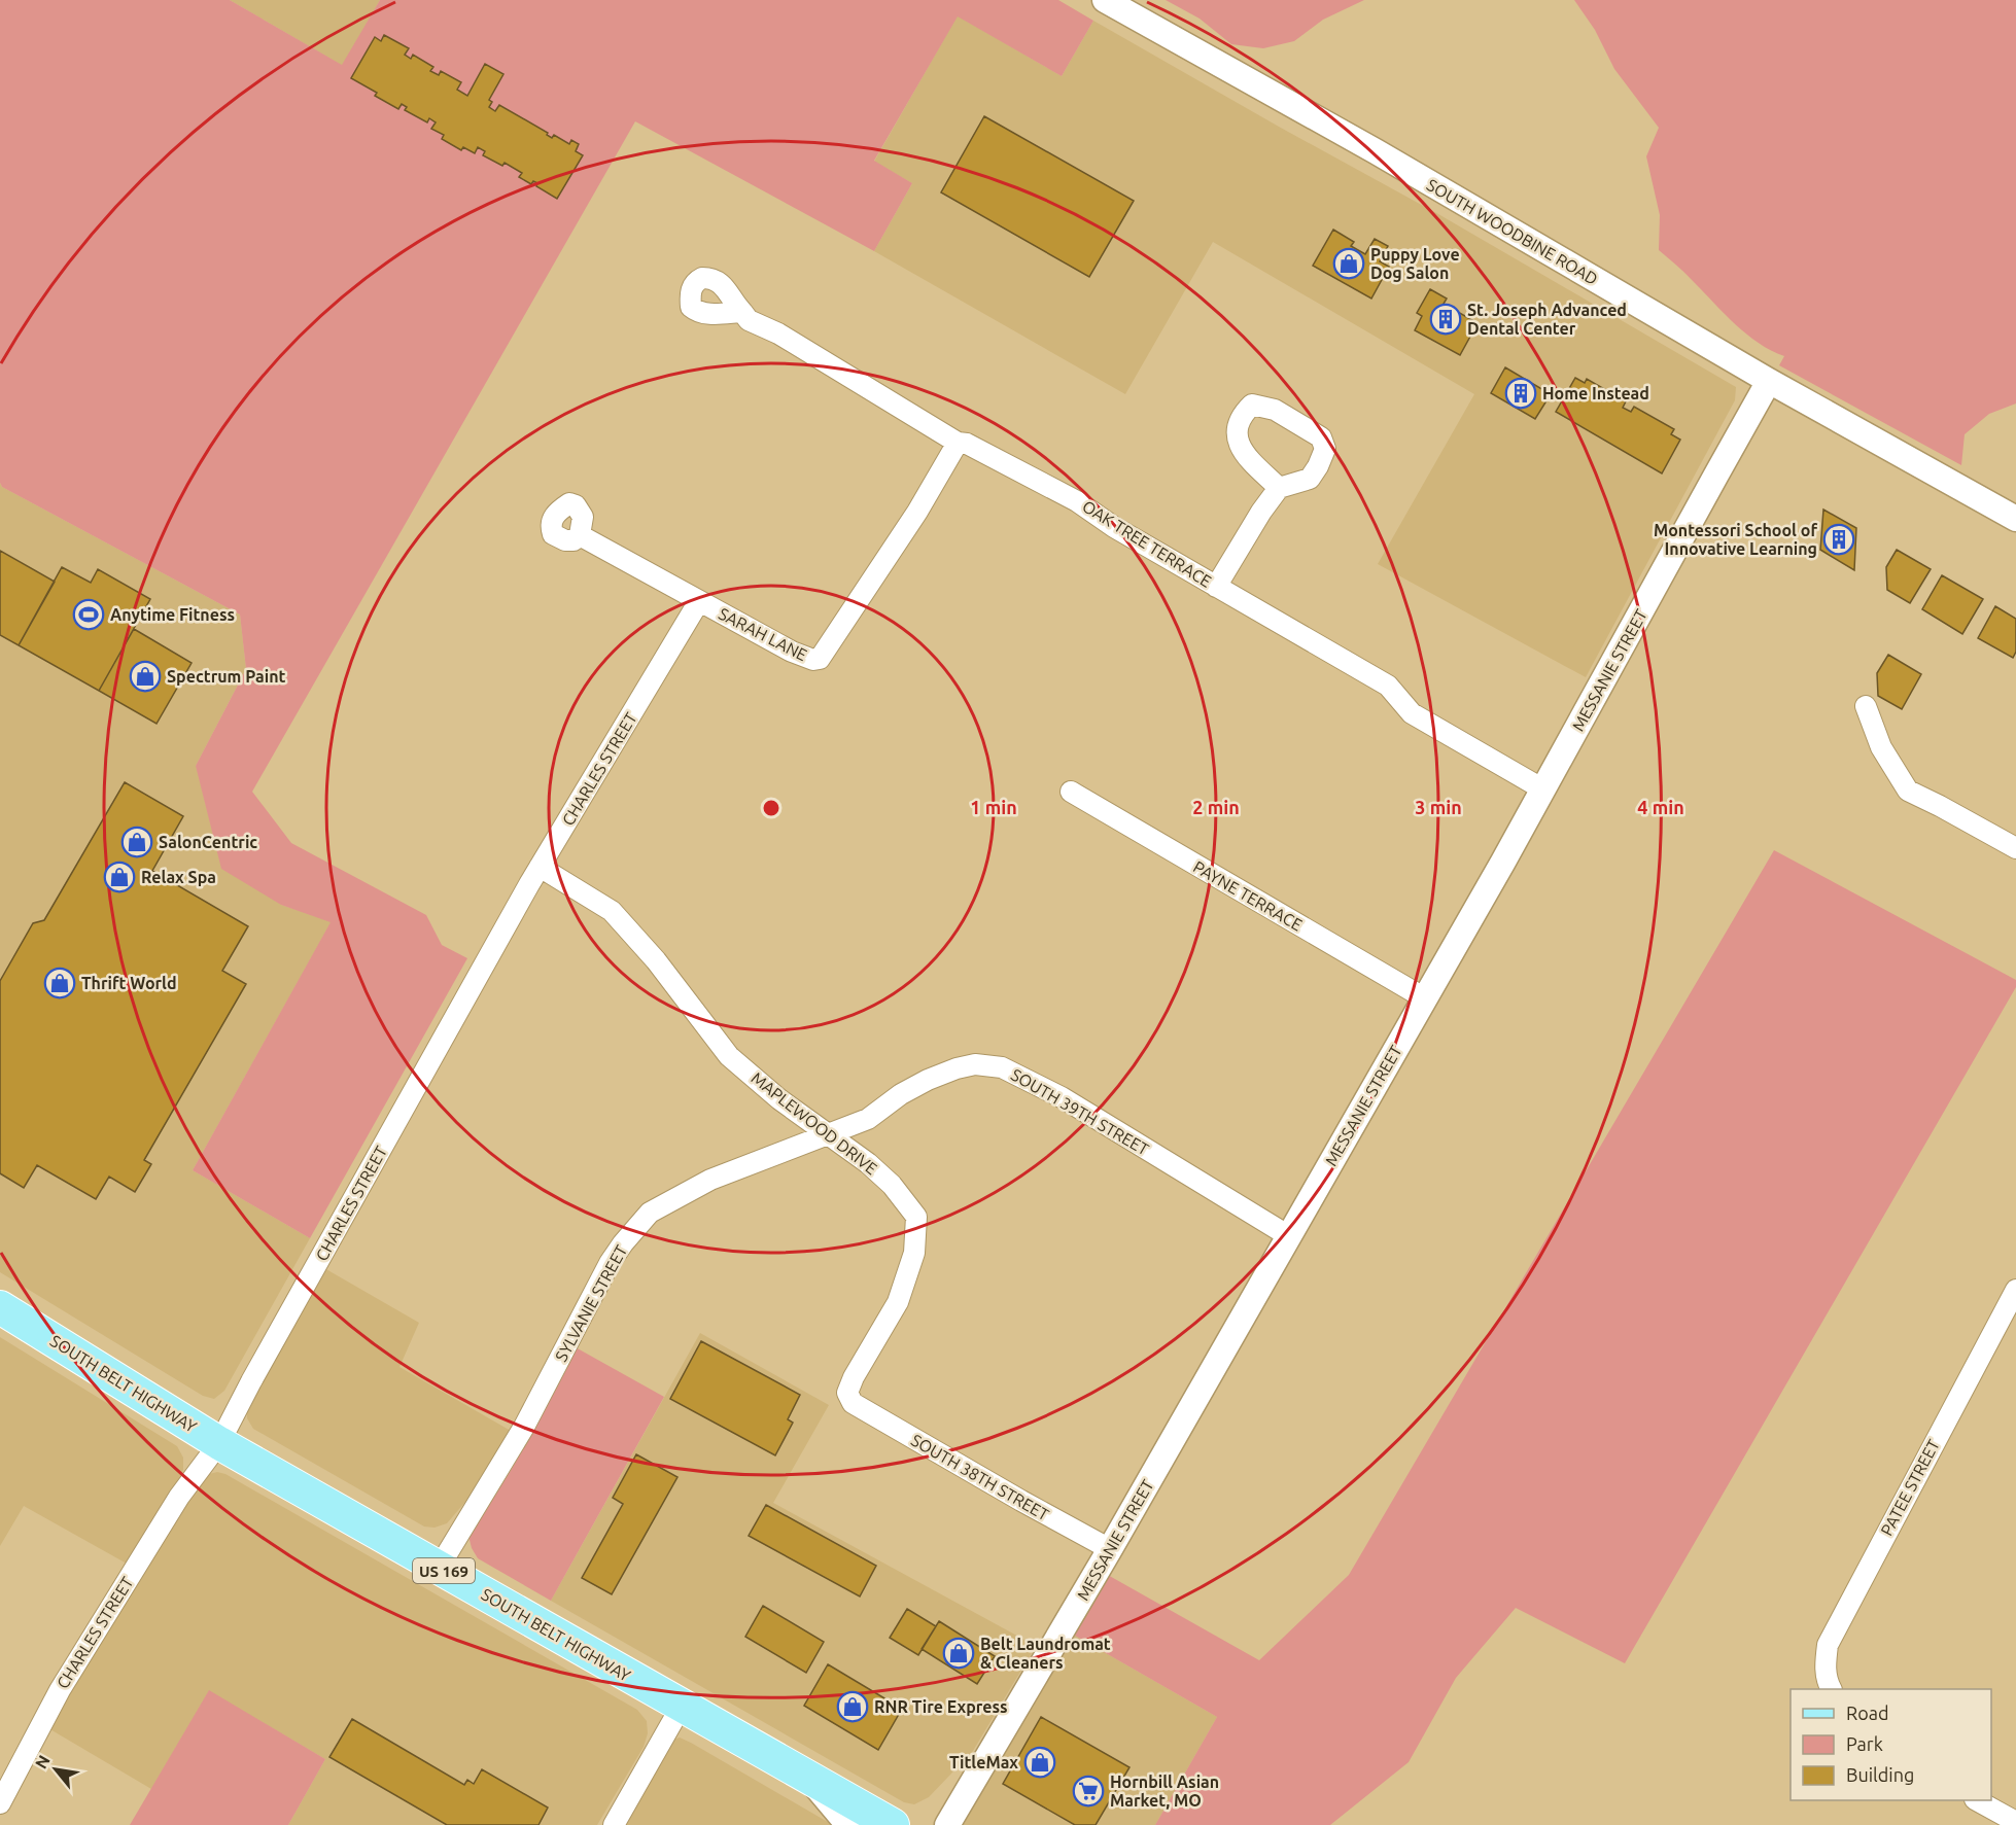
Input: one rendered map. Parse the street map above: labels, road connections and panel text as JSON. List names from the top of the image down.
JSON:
{
  "streets": {
    "main road": ["SOUTH BELT HIGHWAY", "US 169"],
    "street": [
      "SOUTH WOODBINE ROAD",
      "OAK TREE TERRACE",
      "SARAH LANE",
      "MESSANIE STREET",
      "CHARLES STREET",
      "PAYNE TERRACE",
      "SOUTH 39TH STREET",
      "MAPLEWOOD DRIVE",
      "SYLVANIE STREET",
      "SOUTH 38TH STREET",
      "PATEE STREET"
    ]
  },
  "crossings": [
    ["SOUTH WOODBINE ROAD", "MESSANIE STREET"],
    ["OAK TREE TERRACE", "SARAH LANE"],
    ["OAK TREE TERRACE", "MESSANIE STREET"],
    ["SARAH LANE", "CHARLES STREET"],
    ["MESSANIE STREET", "PAYNE TERRACE"],
    ["MESSANIE STREET", "SOUTH 39TH STREET"],
    ["MESSANIE STREET", "SOUTH 38TH STREET"],
    ["CHARLES STREET", "MAPLEWOOD DRIVE"],
    ["CHARLES STREET", "SOUTH BELT HIGHWAY"],
    ["SOUTH 39TH STREET", "MAPLEWOOD DRIVE"],
    ["SOUTH 39TH STREET", "SYLVANIE STREET"],
    ["MAPLEWOOD DRIVE", "SYLVANIE STREET"],
    ["MAPLEWOOD DRIVE", "SOUTH 38TH STREET"],
    ["SYLVANIE STREET", "SOUTH BELT HIGHWAY"]
  ],
  "places": {
    "shop": [
      "Puppy Love Dog Salon",
      "Spectrum Paint",
      "SalonCentric",
      "Relax Spa",
      "Thrift World",
      "Belt Laundromat & Cleaners",
      "RNR Tire Express",
      "TitleMax"
    ],
    "building": ["St. Joseph Advanced Dental Center", "Home Instead", "Montessori School of Innovative Learning"],
    "sports": ["Anytime Fitness"],
    "supermarket": ["Hornbill Asian Market, MO"]
  },
  "legend": ["Road", "Park", "Building"],
  "north": "top left",
  "rings": [
    "1 min",
    "2 min",
    "3 min",
    "4 min"
  ]
}
